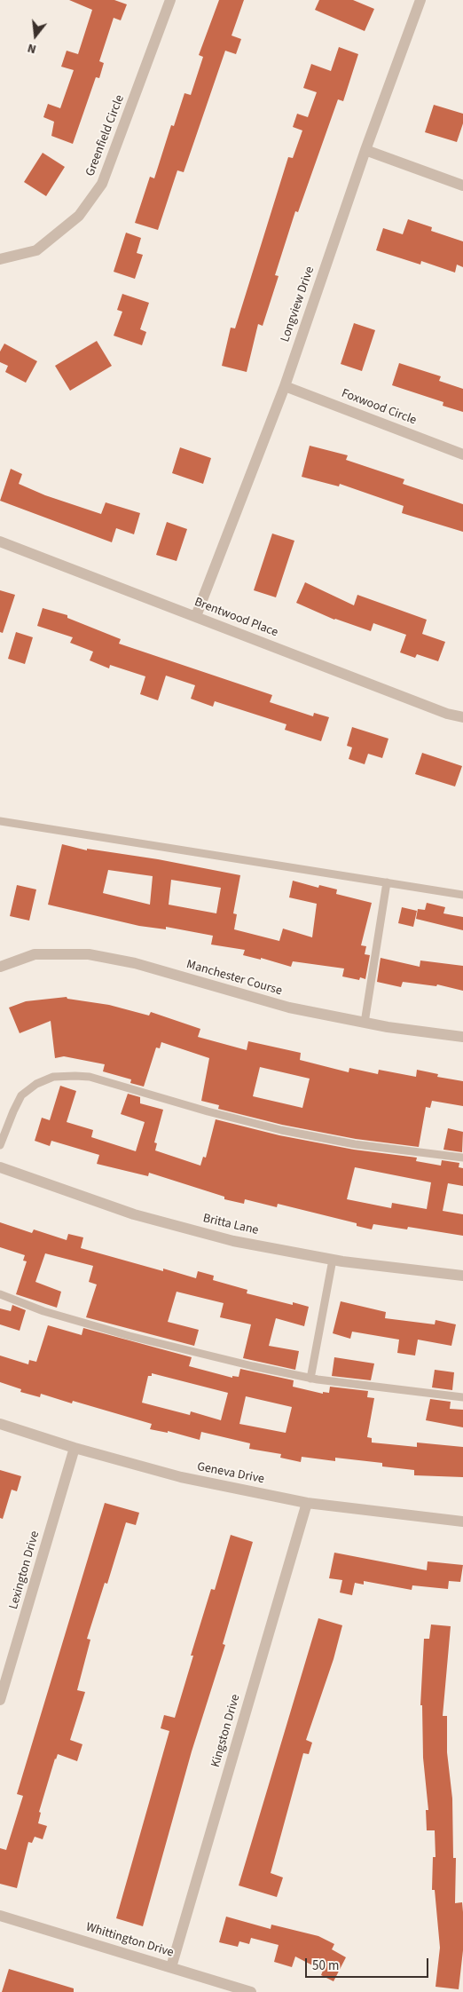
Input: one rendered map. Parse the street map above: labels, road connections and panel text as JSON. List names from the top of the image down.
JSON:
{
  "streets": {
    "street": [
      "Greenfield Circle",
      "Longview Drive",
      "Foxwood Circle",
      "Brentwood Place",
      "Manchester Course",
      "Britta Lane",
      "Geneva Drive",
      "Lexington Drive",
      "Kingston Drive",
      "Whittington Drive"
    ]
  },
  "crossings": [
    ["Longview Drive", "Foxwood Circle"],
    ["Longview Drive", "Brentwood Place"],
    ["Geneva Drive", "Lexington Drive"],
    ["Geneva Drive", "Kingston Drive"],
    ["Kingston Drive", "Whittington Drive"]
  ],
  "scale_bar": "50 m",
  "north": "bottom"
}
